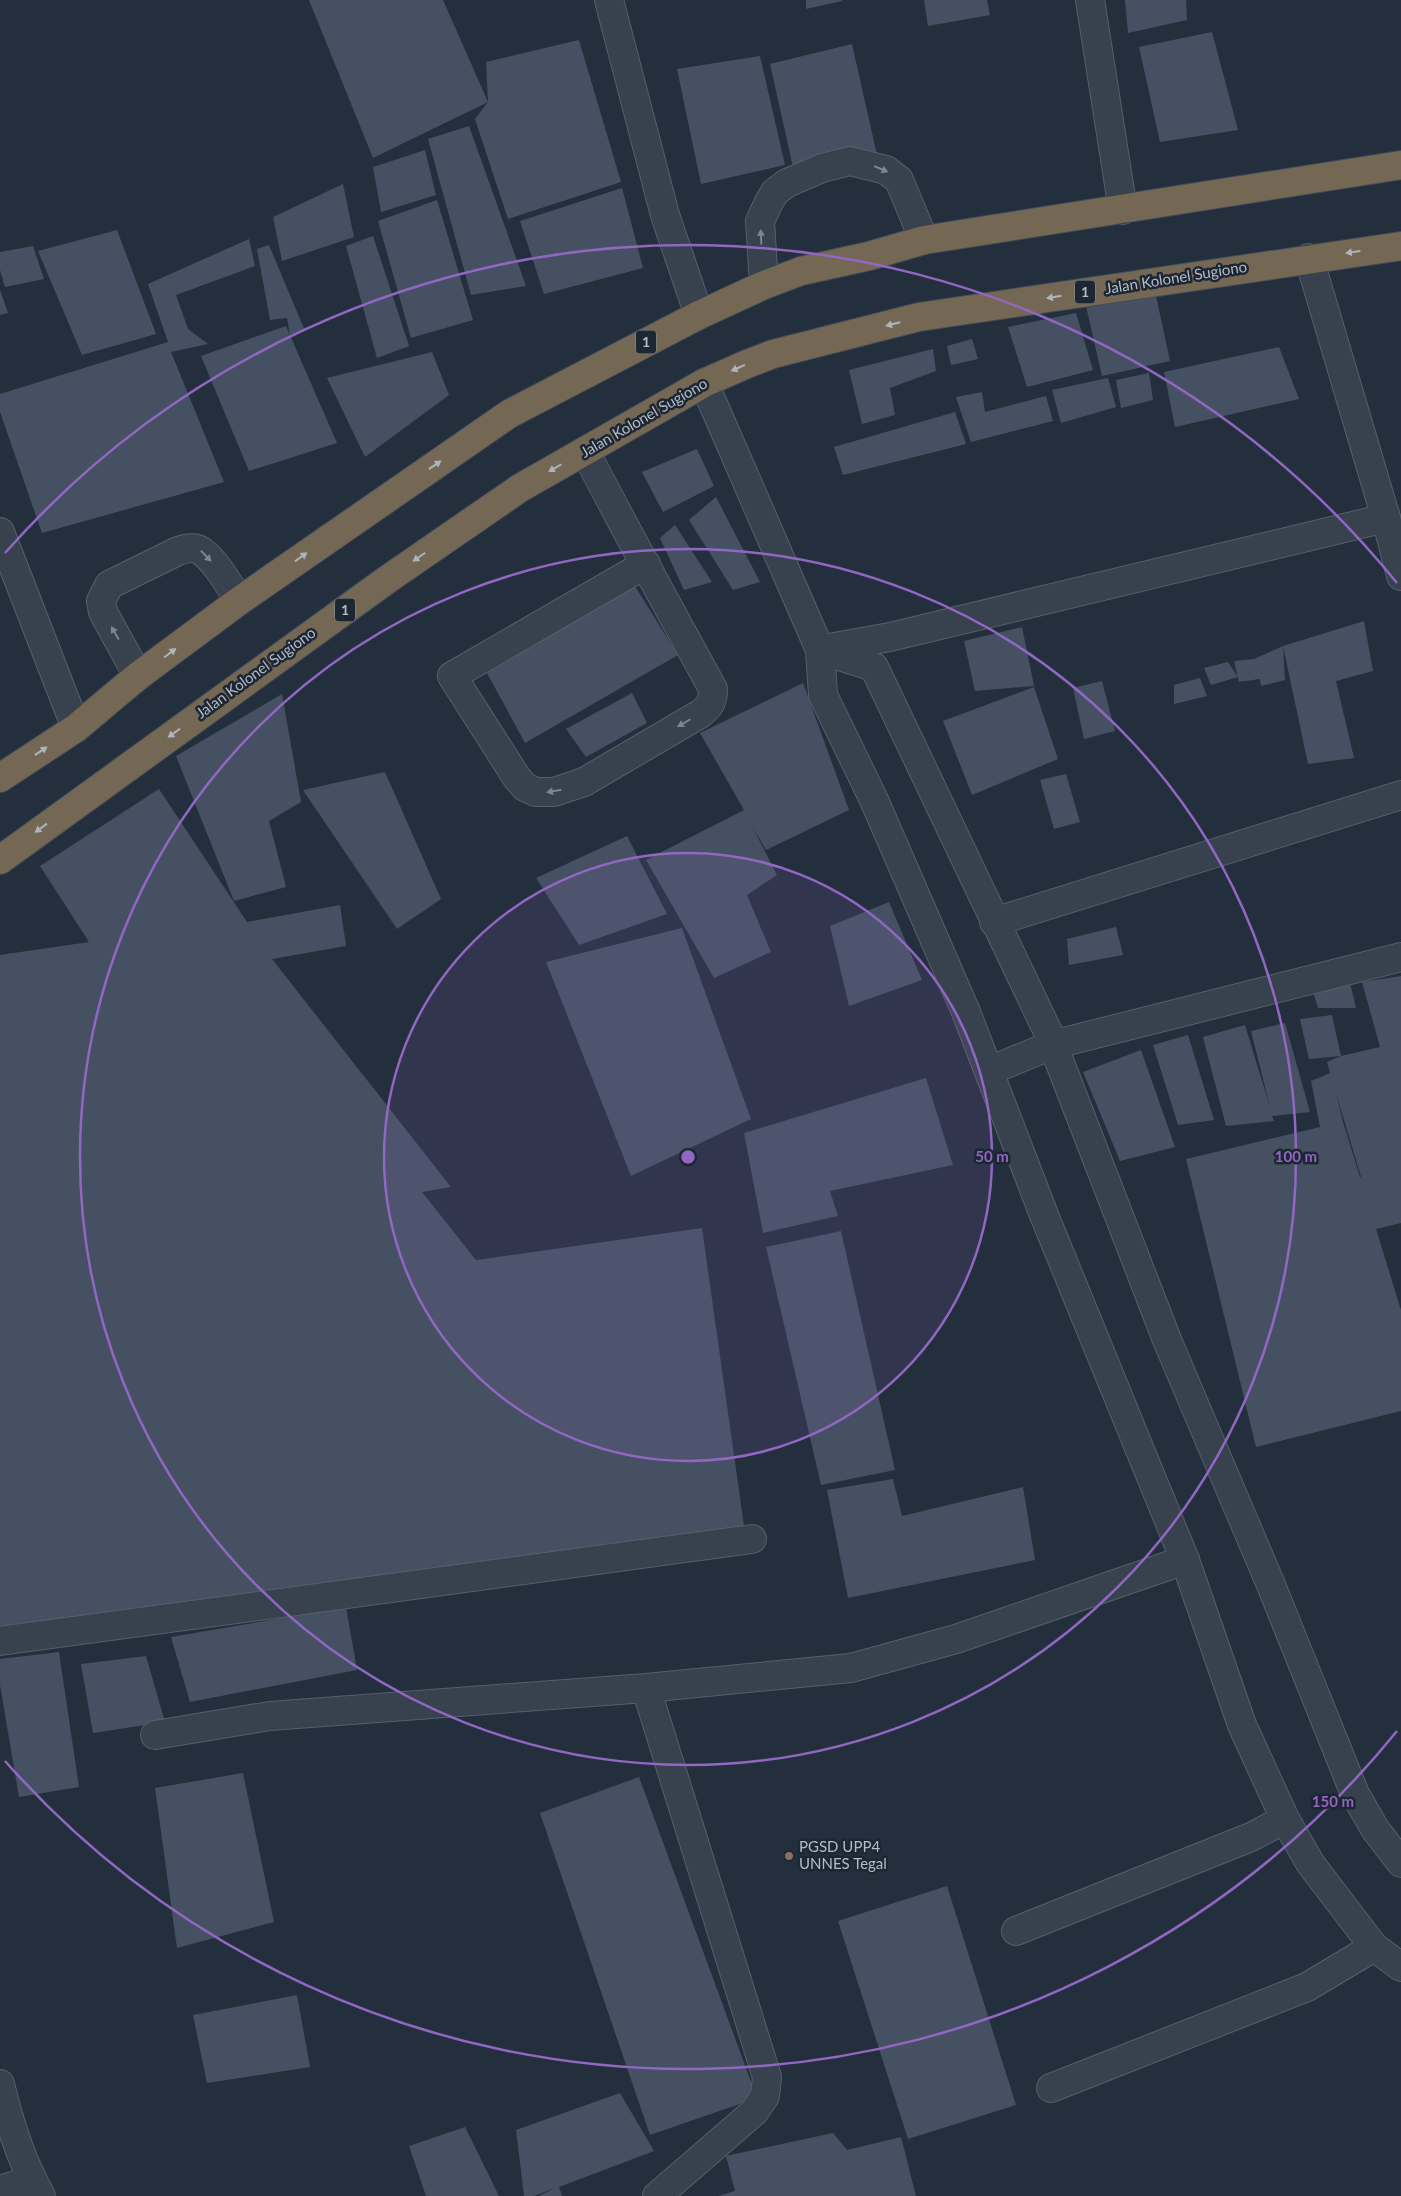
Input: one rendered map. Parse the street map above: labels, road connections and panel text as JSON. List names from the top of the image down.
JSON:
{
  "streets": {
    "highway": ["Jalan Kolonel Sugiono", "1"]
  },
  "places": ["PGSD UPP4 UNNES Tegal"],
  "rings": ["50 m", "100 m", "150 m"]
}
